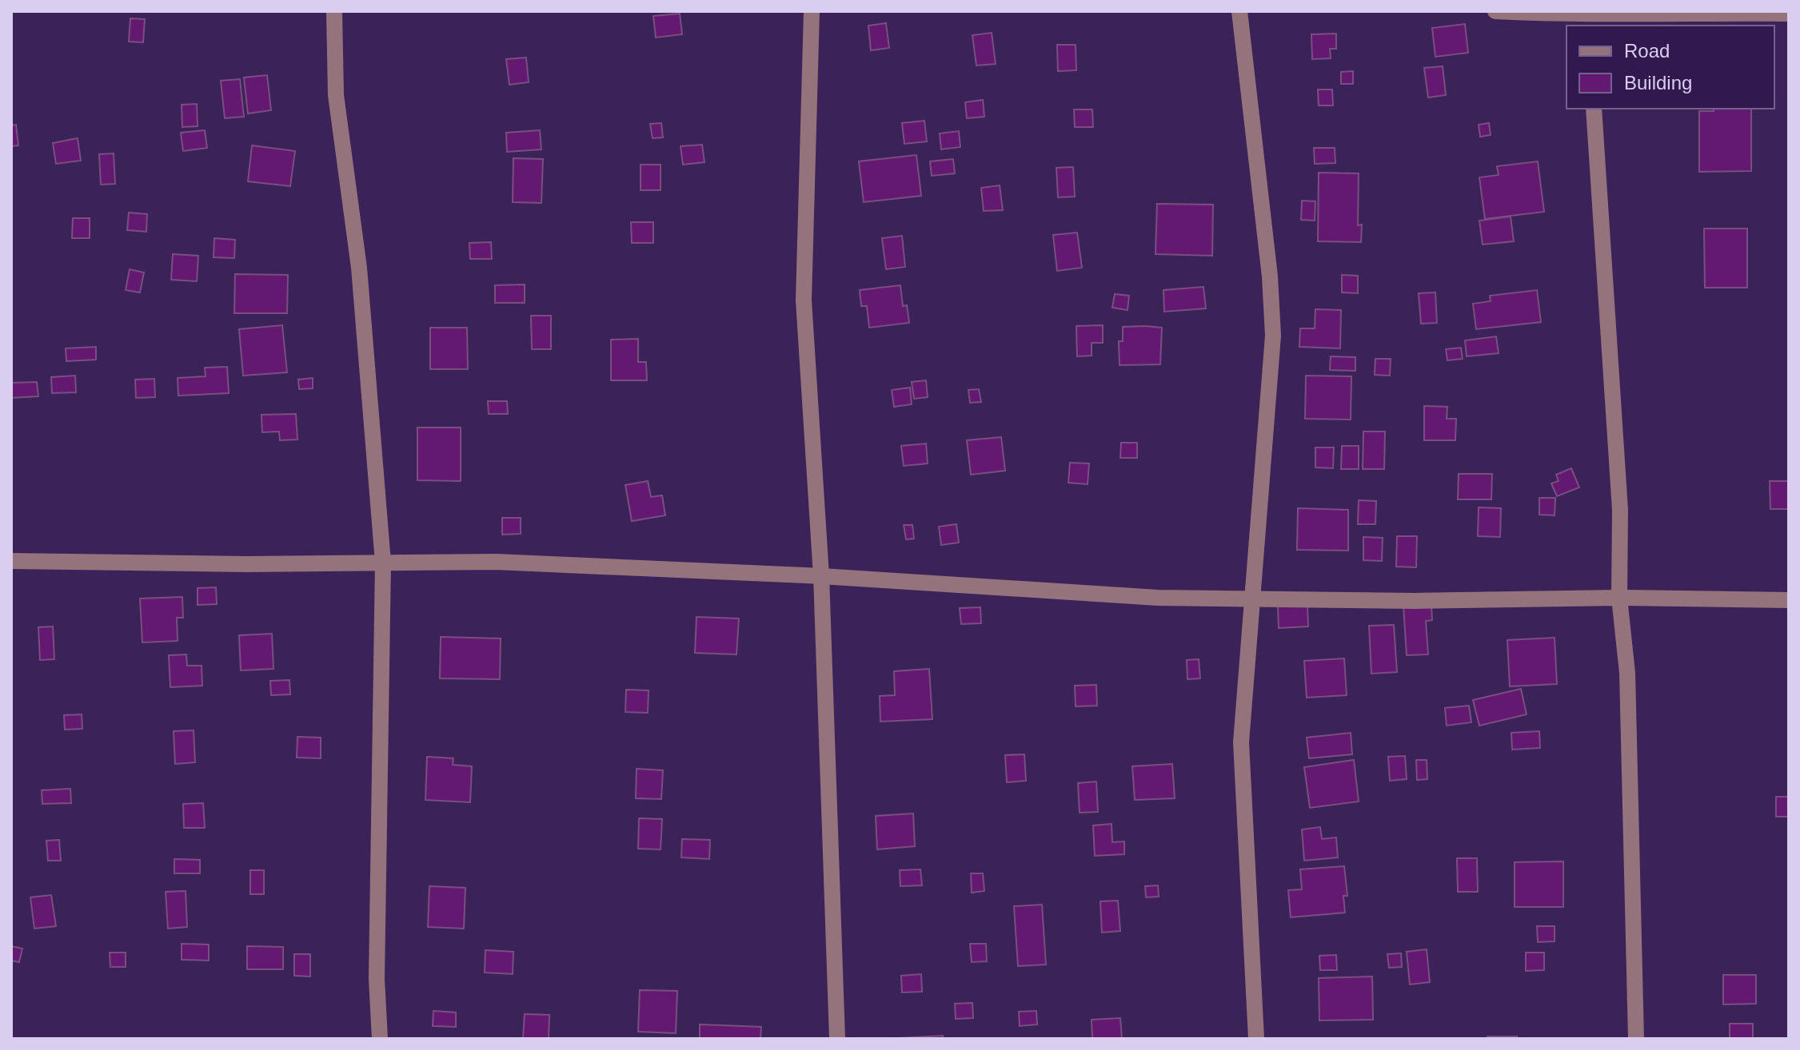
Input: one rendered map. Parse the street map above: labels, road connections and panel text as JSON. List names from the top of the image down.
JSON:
{
  "legend": ["Road", "Building"]
}
